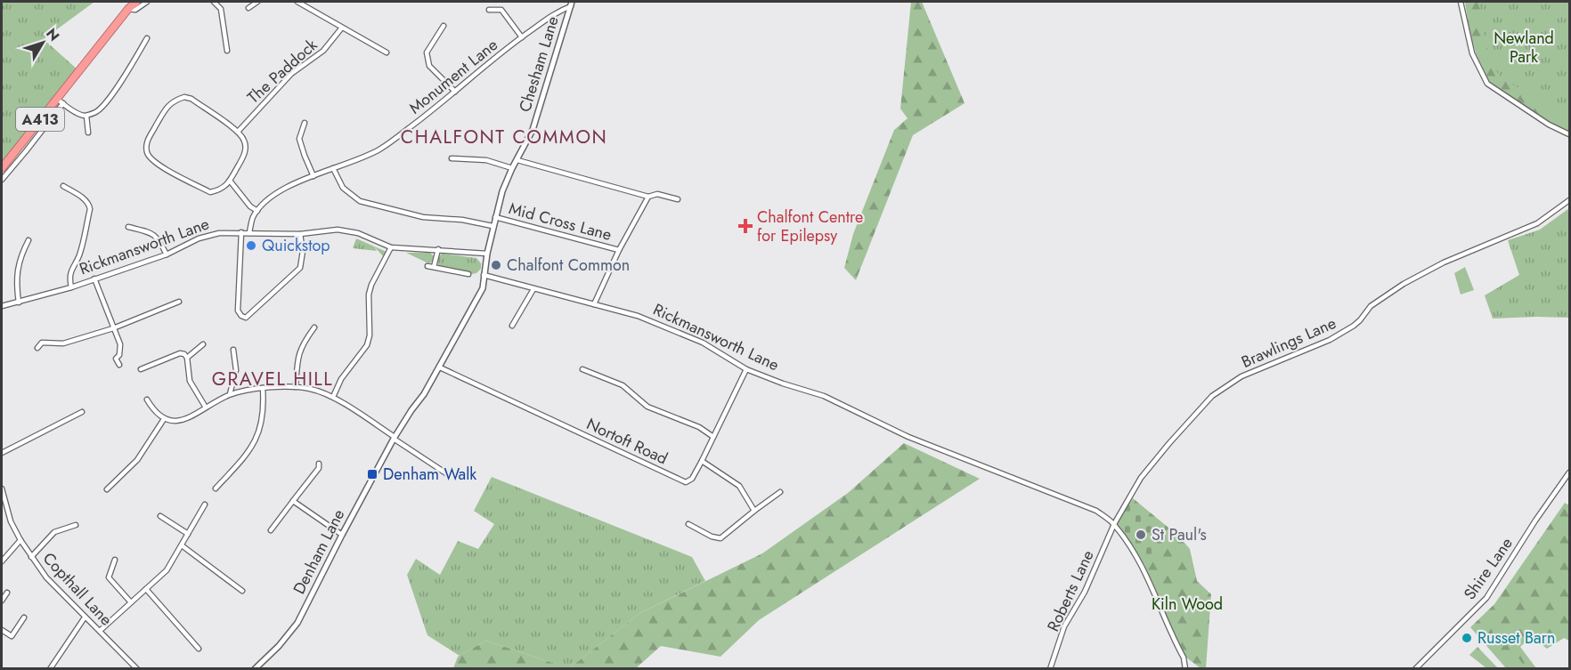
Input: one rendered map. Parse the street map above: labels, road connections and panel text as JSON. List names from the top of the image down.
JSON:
{
  "streets": {
    "highway": ["A413"],
    "street": [
      "Chesham Lane",
      "The Paddock",
      "Monument Lane",
      "Mid Cross Lane",
      "Rickmansworth Lane",
      "Brawlings Lane",
      "Nortoft Road",
      "Denham Lane",
      "Shire Lane",
      "Copthall Lane",
      "Roberts Lane"
    ]
  },
  "crossings": [
    ["Chesham Lane", "Monument Lane"],
    ["Chesham Lane", "Mid Cross Lane"],
    ["Chesham Lane", "Rickmansworth Lane"],
    ["Monument Lane", "Rickmansworth Lane"],
    ["Rickmansworth Lane", "Brawlings Lane"],
    ["Rickmansworth Lane", "Nortoft Road"],
    ["Rickmansworth Lane", "Denham Lane"],
    ["Rickmansworth Lane", "Roberts Lane"],
    ["Brawlings Lane", "Roberts Lane"],
    ["Nortoft Road", "Denham Lane"]
  ],
  "districts": ["CHALFONT COMMON", "GRAVEL HILL"],
  "parks": ["Newland Park", "Kiln Wood"],
  "places": {
    "health": ["Chalfont Centre for Epilepsy"],
    "other": [
      "Quickstop",
      "Chalfont Common",
      "St Paul's",
      "Russet Barn"
    ],
    "transit": ["Denham Walk"]
  },
  "north": "top right"
}
